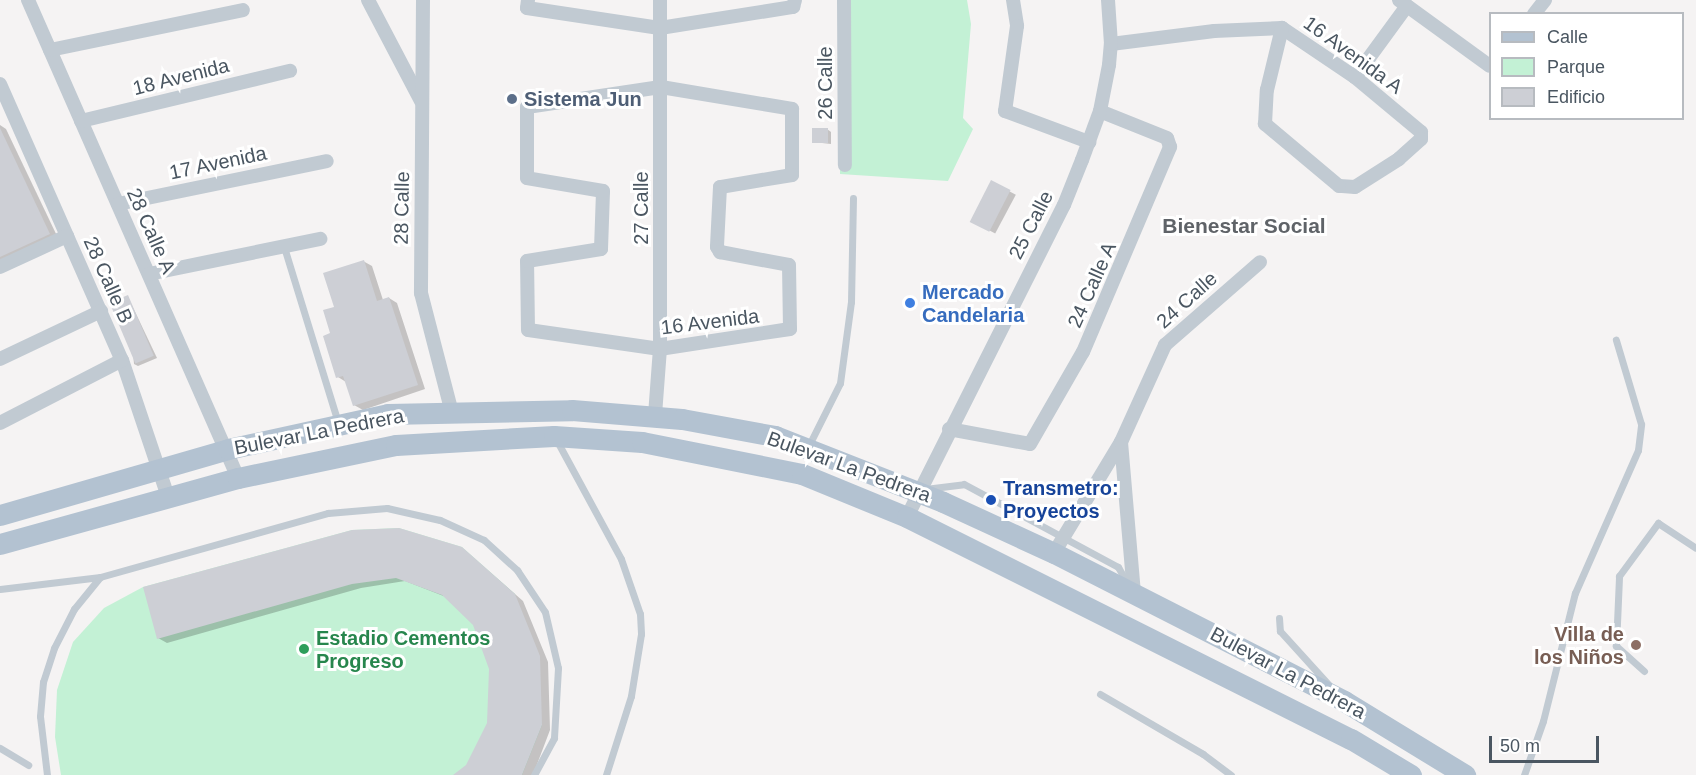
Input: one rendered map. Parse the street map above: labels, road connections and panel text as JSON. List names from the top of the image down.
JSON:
{
  "streets": {
    "main road": ["Bulevar La Pedrera"],
    "street": [
      "16 Avenida A",
      "18 Avenida",
      "26 Calle",
      "17 Avenida",
      "28 Calle",
      "27 Calle",
      "25 Calle",
      "28 Calle A",
      "28 Calle B",
      "24 Calle A",
      "24 Calle",
      "16 Avenida"
    ]
  },
  "crossings": [
    ["16 Avenida A", "25 Calle"],
    ["18 Avenida", "28 Calle A"],
    ["17 Avenida", "28 Calle A"],
    ["28 Calle", "Bulevar La Pedrera"],
    ["27 Calle", "16 Avenida"],
    ["27 Calle", "Bulevar La Pedrera"],
    ["25 Calle", "24 Calle A"],
    ["25 Calle", "Bulevar La Pedrera"],
    ["28 Calle A", "Bulevar La Pedrera"],
    ["28 Calle B", "Bulevar La Pedrera"],
    ["24 Calle", "Bulevar La Pedrera"]
  ],
  "districts": ["Bienestar Social"],
  "places": [
    "Sistema Jun",
    "Mercado Candelaria",
    "Transmetro: Proyectos",
    "Villa de los Niños",
    "Estadio Cementos Progreso"
  ],
  "legend": ["Calle", "Parque", "Edificio"],
  "scale_bar": "50 m"
}
